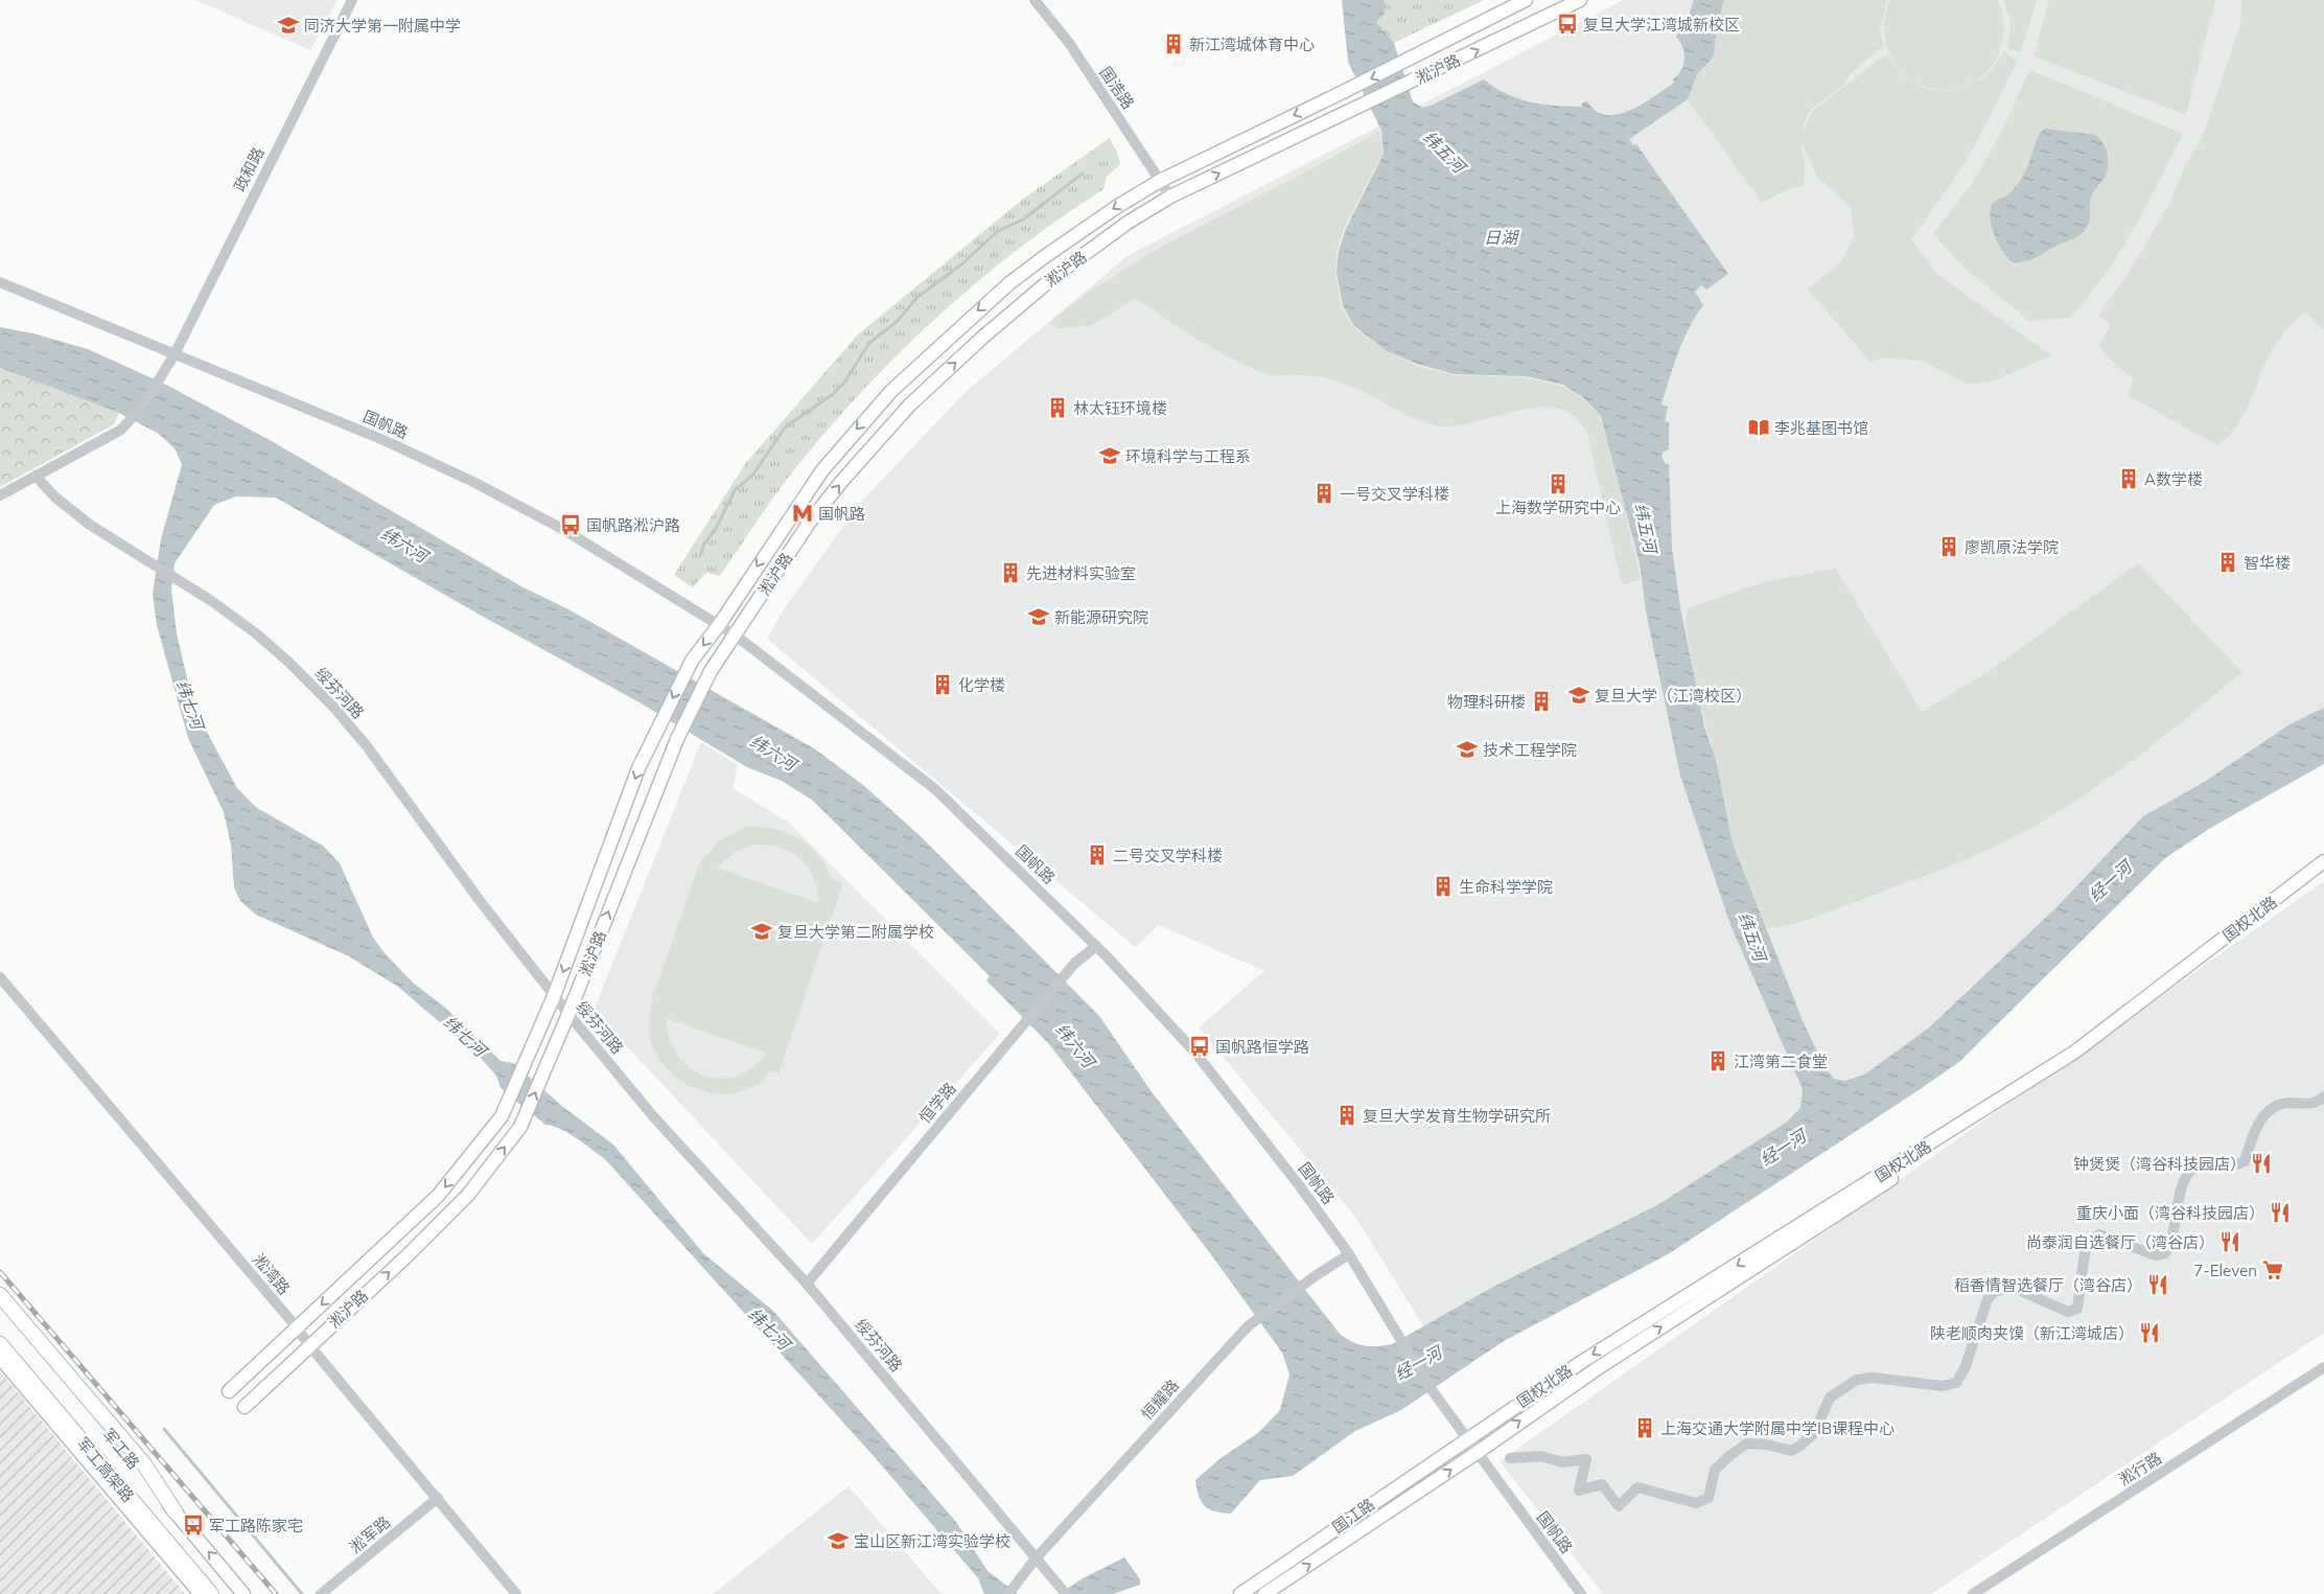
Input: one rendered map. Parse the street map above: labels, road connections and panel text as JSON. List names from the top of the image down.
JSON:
{
  "streets": {
    "highway": ["军工高架路"],
    "main road": [
      "淞沪路",
      "国权北路",
      "军工路",
      "国江路"
    ],
    "street": [
      "国浩路",
      "政和路",
      "国帆路",
      "绥芬河路",
      "恒学路",
      "淞湾路",
      "恒耀路",
      "淞行路",
      "淞军路"
    ]
  },
  "crossings": [
    ["淞沪路", "国浩路"],
    ["淞沪路", "国帆路"],
    ["淞沪路", "绥芬河路"],
    ["淞沪路", "淞湾路"],
    ["政和路", "国帆路"],
    ["政和路", "绥芬河路"],
    ["国帆路", "国权北路"],
    ["国帆路", "恒学路"],
    ["国帆路", "恒耀路"],
    ["国帆路", "国江路"],
    ["绥芬河路", "恒学路"],
    ["绥芬河路", "恒耀路"],
    ["国权北路", "国江路"],
    ["淞湾路", "淞军路"]
  ],
  "water": [
    "纬五河",
    "日湖",
    "纬六河",
    "纬七河",
    "经一河"
  ],
  "places": {
    "bus stop": [
      "复旦大学江湾城新校区",
      "国帆路淞沪路",
      "国帆路恒学路",
      "军工路陈家宅"
    ],
    "school or university": [
      "同济大学第一附属中学",
      "环境科学与工程系",
      "新能源研究院",
      "复旦大学（江湾校区）",
      "技术工程学院",
      "复旦大学第二附属学校",
      "宝山区新江湾实验学校"
    ],
    "building": [
      "新江湾城体育中心",
      "林太钰环境楼",
      "A数学楼",
      "上海数学研究中心",
      "一号交叉学科楼",
      "廖凯原法学院",
      "智华楼",
      "先进材料实验室",
      "化学楼",
      "物理科研楼",
      "二号交叉学科楼",
      "生命科学学院",
      "江湾第二食堂",
      "复旦大学发育生物学研究所",
      "上海交通大学附属中学IB课程中心"
    ],
    "library": ["李兆基图书馆"],
    "metro station": ["国帆路"],
    "restaurant": [
      "钟煲煲（湾谷科技园店）",
      "重庆小面（湾谷科技园店）",
      "尚泰润自选餐厅（湾谷店）",
      "稻香情智选餐厅（湾谷店）",
      "陕老顺肉夹馍（新江湾城店）"
    ],
    "supermarket": ["7-Eleven"]
  }
}
